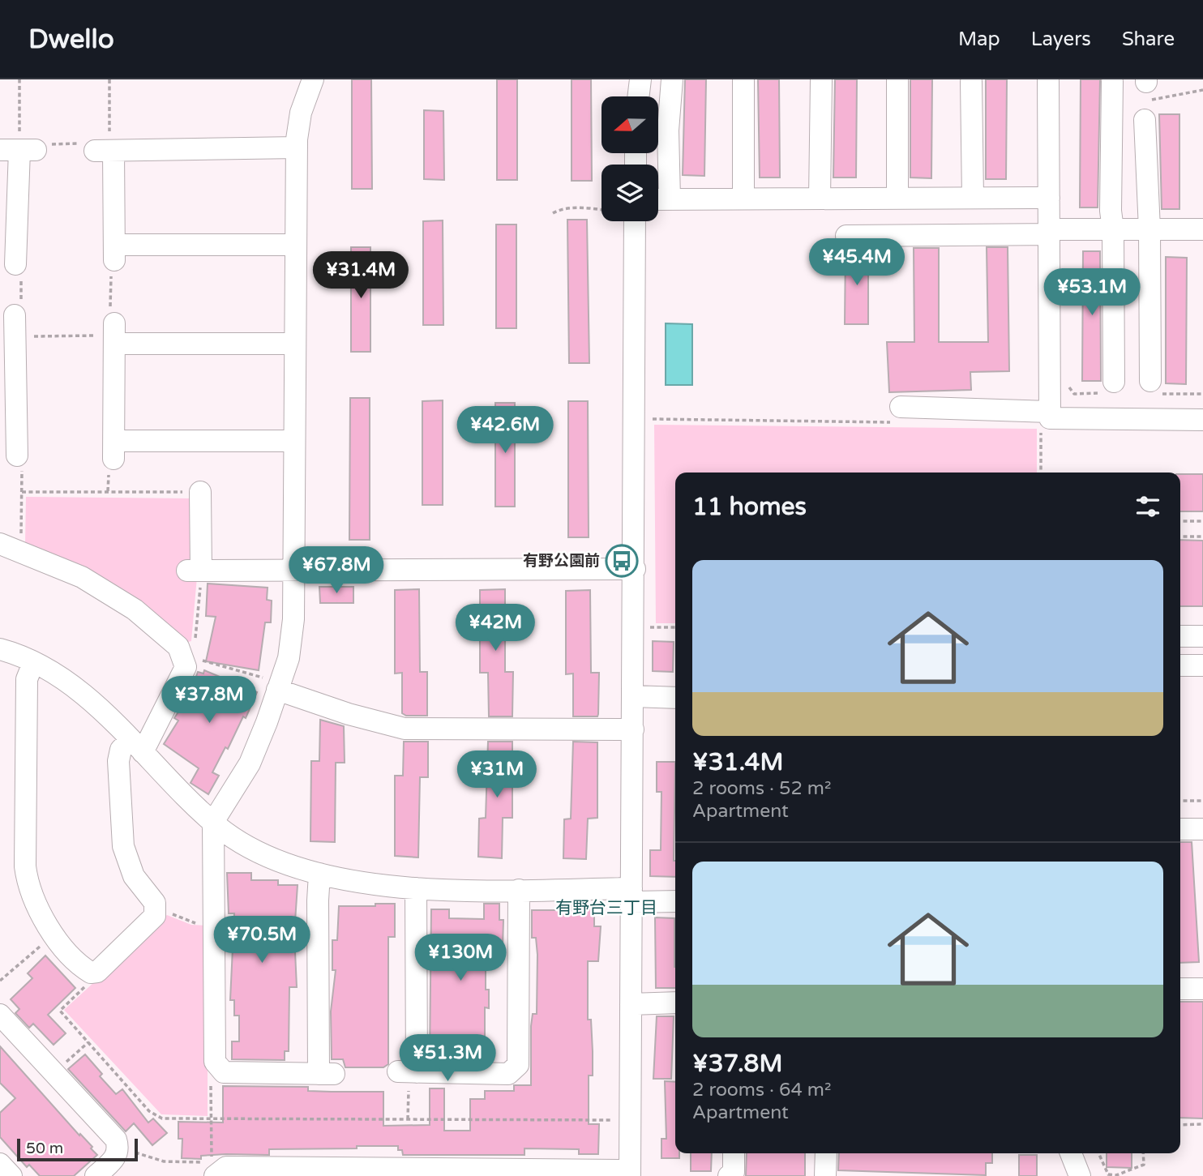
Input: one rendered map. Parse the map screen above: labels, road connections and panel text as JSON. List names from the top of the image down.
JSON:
{
  "districts": ["有野台三丁目"],
  "places": {
    "bus stop": ["有野公園前"]
  },
  "scale_bar": "50 m",
  "north": "left",
  "page": {
    "header": "Dwello",
    "nav": ["Map", "Layers", "Share"],
    "price": [
      "¥45.4M",
      "¥31.4M",
      "¥53.1M",
      "¥42.6M",
      "¥67.8M",
      "¥42M",
      "¥37.8M",
      "¥31M",
      "¥70.5M",
      "¥130M",
      "¥51.3M"
    ],
    "heading": "11 homes",
    "list": [
      {
        "name": "¥31.4M",
        "note": "2 rooms · 52 m² · Apartment"
      },
      {
        "name": "¥37.8M",
        "note": "2 rooms · 64 m² · Apartment"
      }
    ],
    "scale": "50 m"
  }
}
